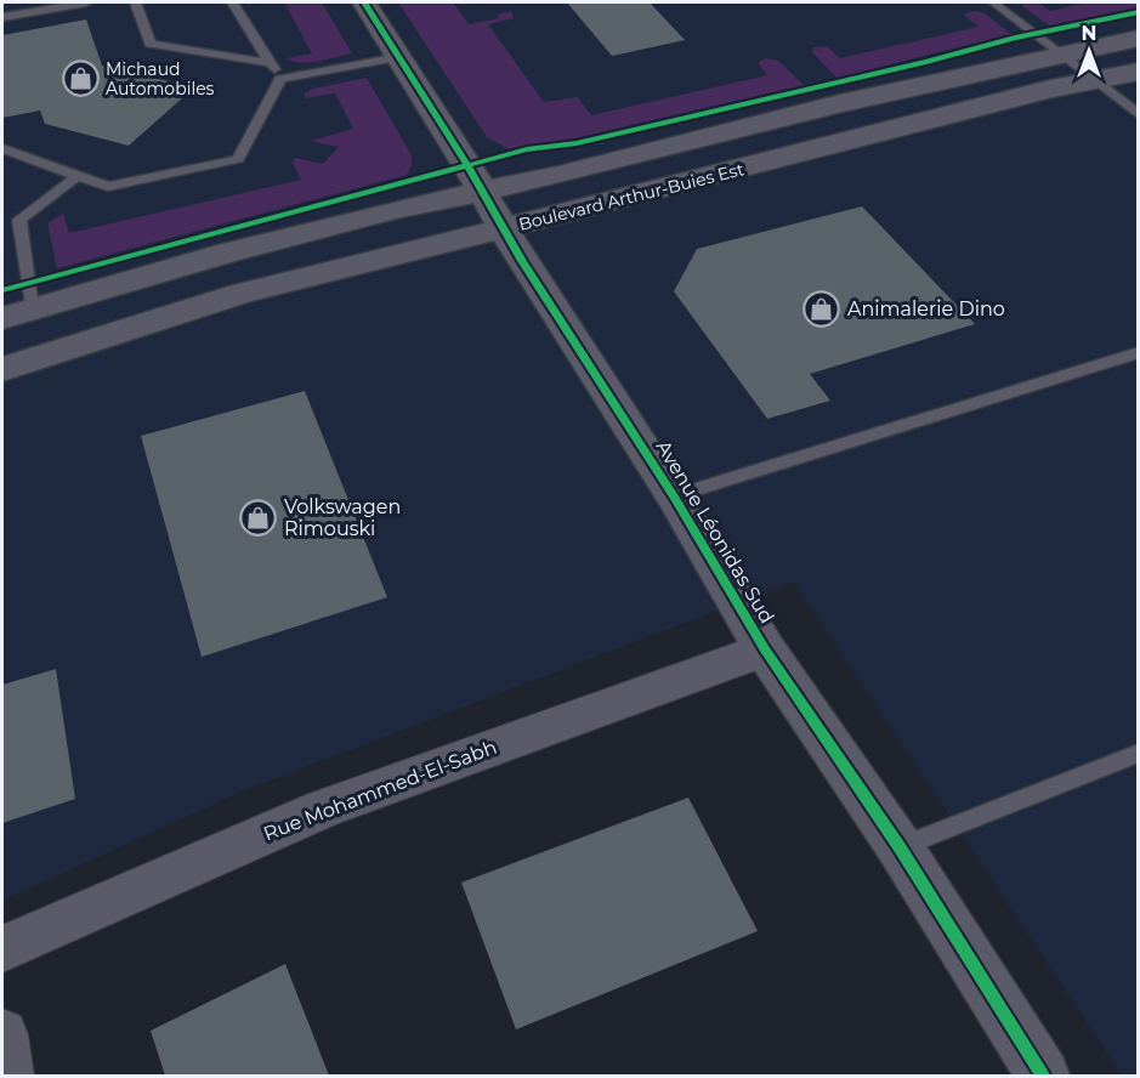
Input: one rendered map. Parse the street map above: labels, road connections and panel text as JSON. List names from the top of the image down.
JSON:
{
  "streets": {
    "street": ["Boulevard Arthur-Buies Est", "Avenue Léonidas Sud", "Rue Mohammed-El-Sabh"]
  },
  "crossings": [
    ["Boulevard Arthur-Buies Est", "Avenue Léonidas Sud"],
    ["Avenue Léonidas Sud", "Rue Mohammed-El-Sabh"]
  ],
  "places": {
    "shop": ["Michaud Automobiles", "Animalerie Dino", "Volkswagen Rimouski"]
  },
  "north": "top"
}
